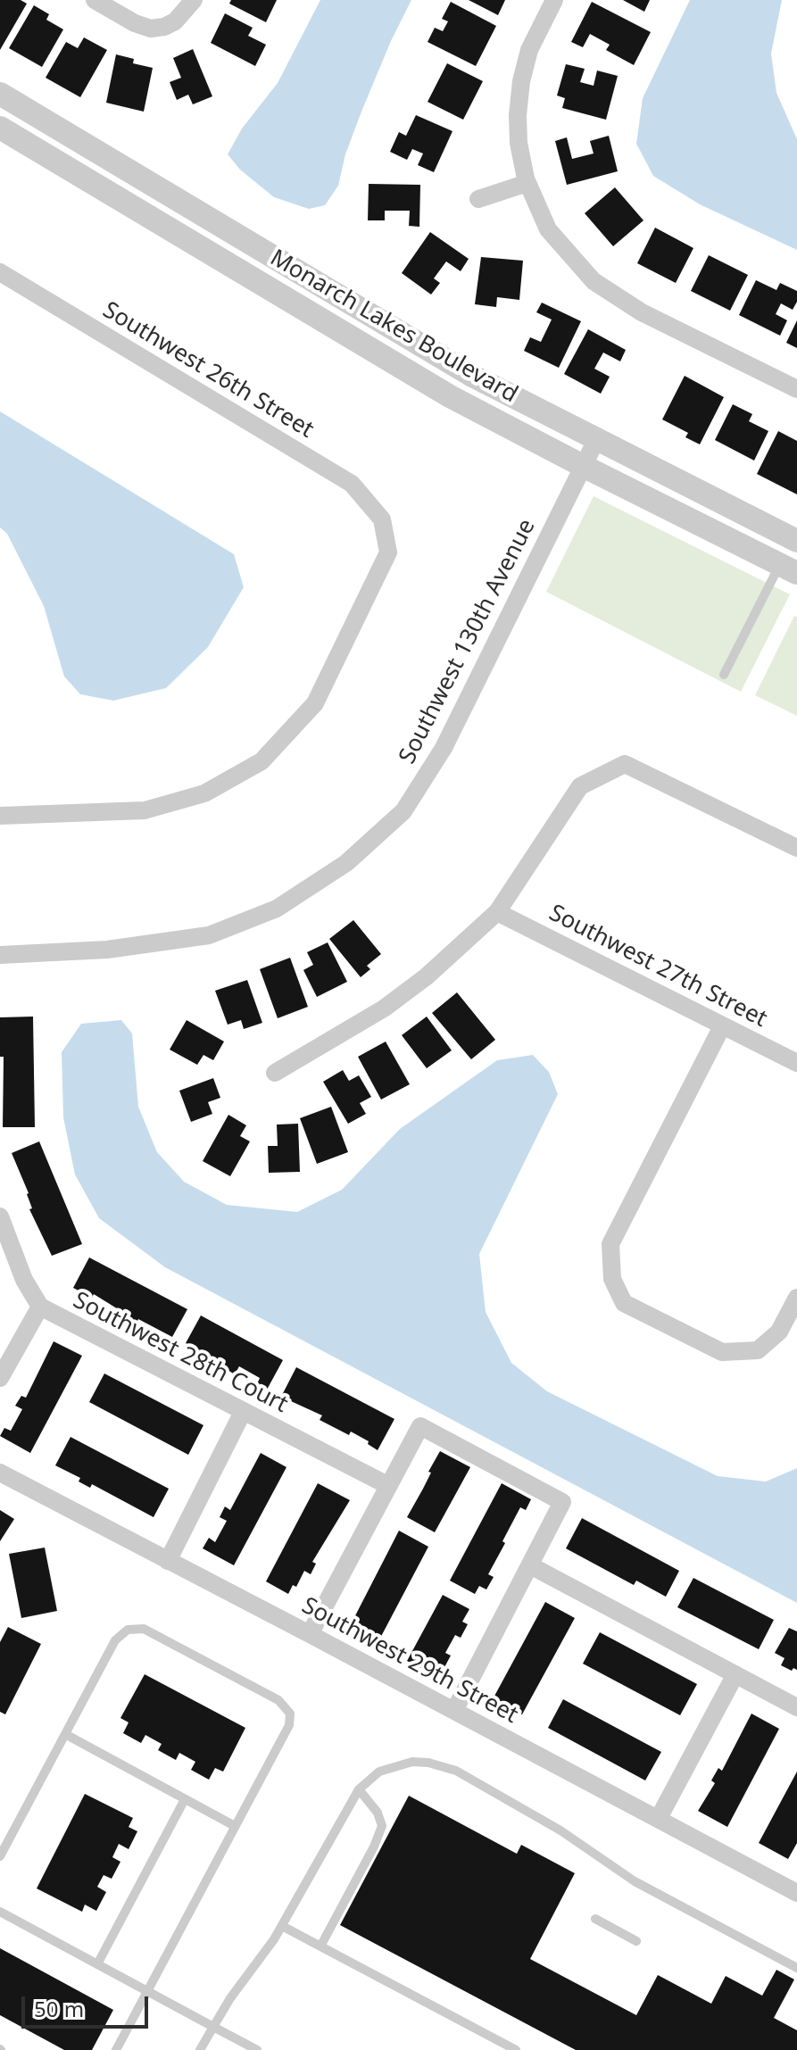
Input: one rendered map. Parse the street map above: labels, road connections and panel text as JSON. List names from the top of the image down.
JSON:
{
  "streets": {
    "street": [
      "Monarch Lakes Boulevard",
      "Southwest 26th Street",
      "Southwest 130th Avenue",
      "Southwest 27th Street",
      "Southwest 28th Court",
      "Southwest 29th Street"
    ]
  },
  "crossings": [
    ["Monarch Lakes Boulevard", "Southwest 130th Avenue"]
  ],
  "scale_bar": "50 m"
}
